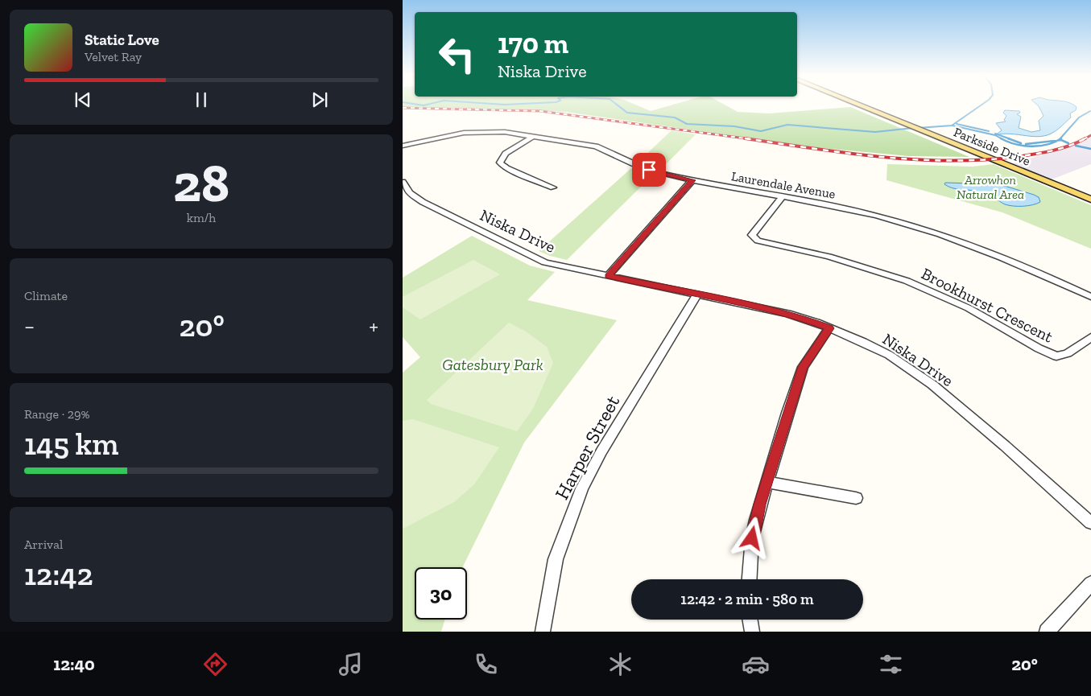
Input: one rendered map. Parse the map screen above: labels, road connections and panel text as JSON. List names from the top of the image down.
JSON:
{
  "streets": {
    "main road": ["Parkside Drive"],
    "street": [
      "Laurendale Avenue",
      "Niska Drive",
      "Brookhurst Crescent",
      "Harper Street"
    ]
  },
  "crossings": [
    ["Laurendale Avenue", "Brookhurst Crescent"],
    ["Niska Drive", "Harper Street"]
  ],
  "parks": ["Arrowhon Natural Area", "Gatesbury Park"],
  "page": {
    "turn": ["170 m", "Niska Drive"],
    "song": ["Static Love", "Velvet Ray"],
    "tile": [
      ["28", "km/h"],
      "Climate",
      ["Range · 29%", "145 km"],
      ["Arrival", "12:42"]
    ],
    "heat": ["−", "20°", "+"],
    "limit": "30",
    "trip": "12:42 · 2 min · 580 m",
    "tabs": ["12:40", "20°"]
  }
}
